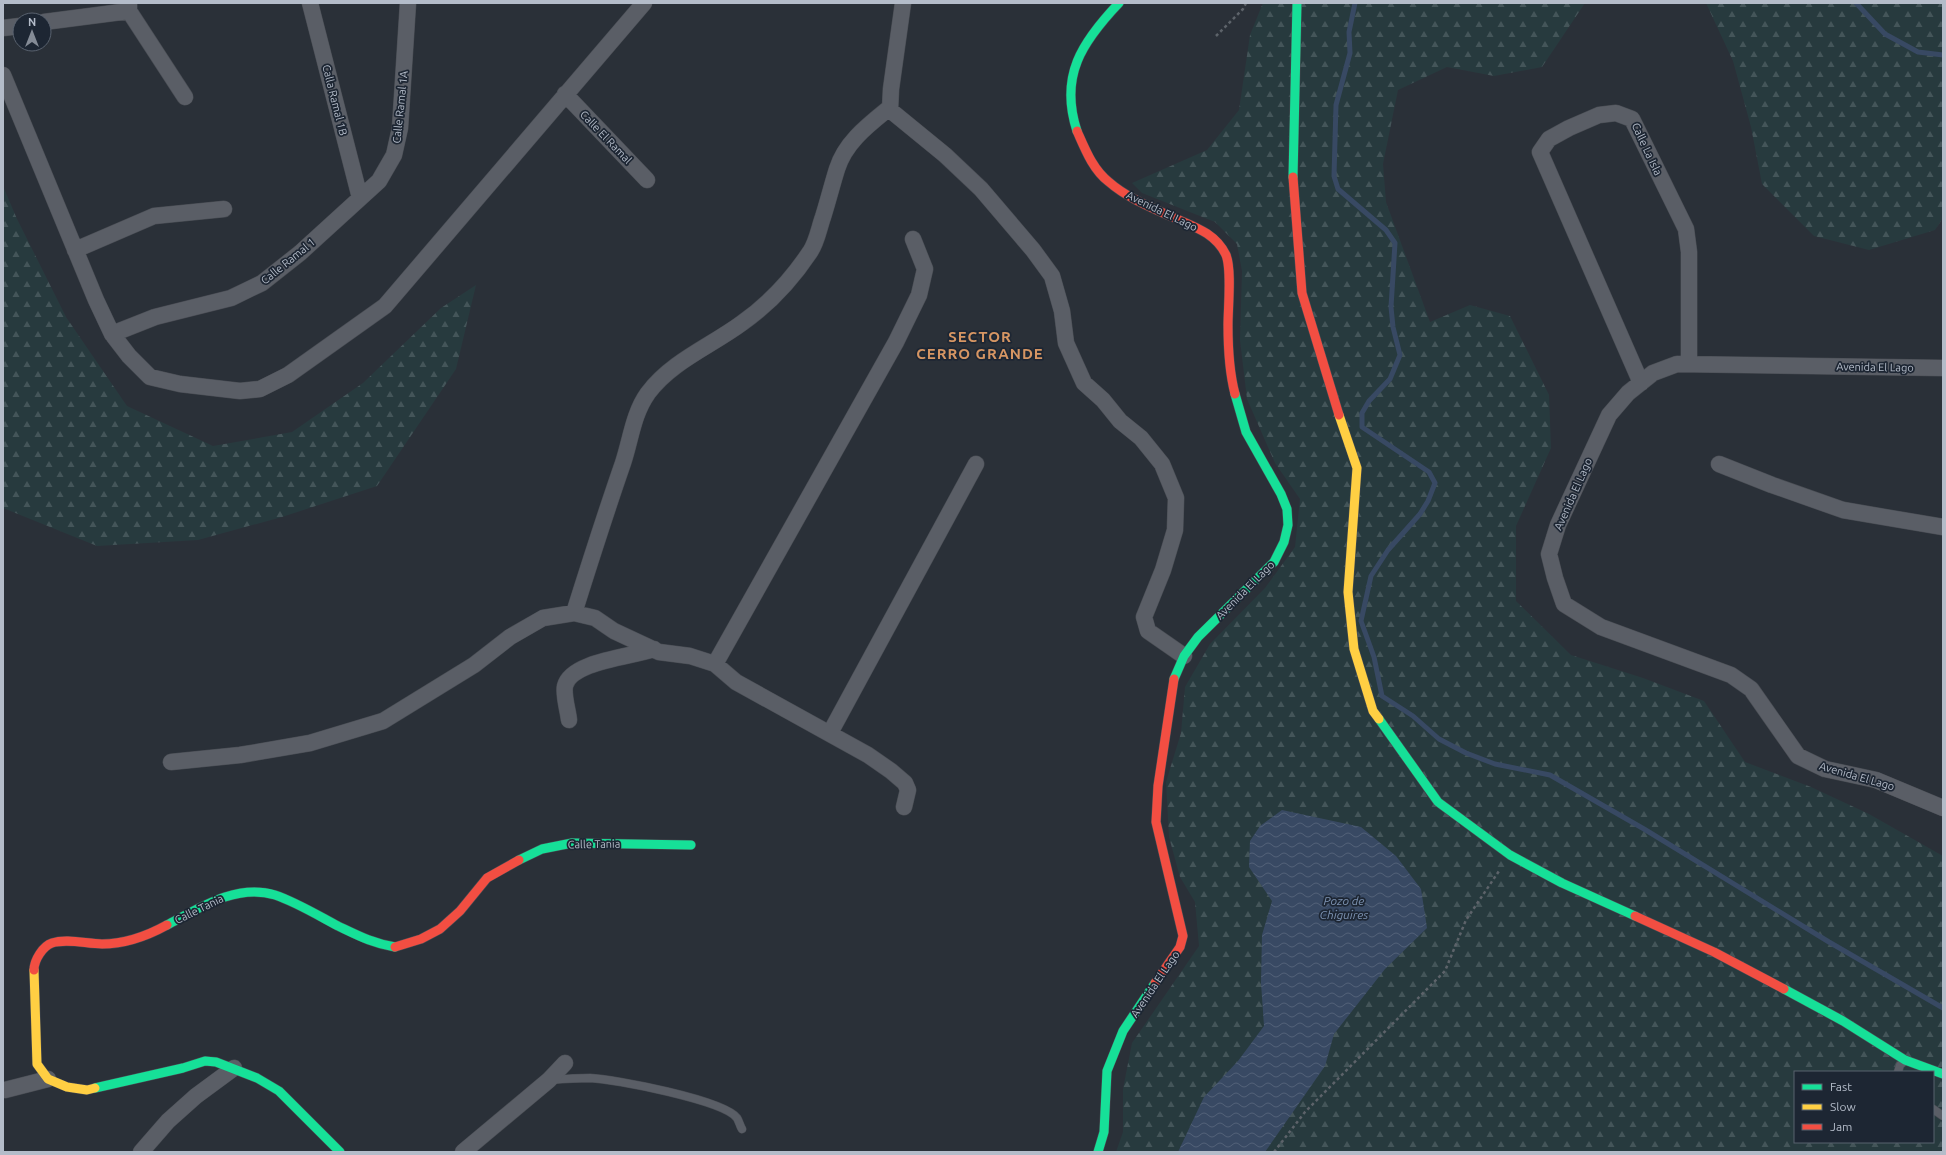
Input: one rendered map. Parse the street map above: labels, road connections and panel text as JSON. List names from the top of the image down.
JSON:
{
  "streets": {
    "street": [
      "Calla Ramal 1B",
      "Calle Ramal 1A",
      "Calle El Ramal",
      "Calle La Isla",
      "Avenida El Lago",
      "Calle Ramal 1",
      "Calle Tania"
    ]
  },
  "crossings": [
    ["Calla Ramal 1B", "Calle Ramal 1A"],
    ["Calla Ramal 1B", "Calle Ramal 1"],
    ["Calle Ramal 1A", "Calle Ramal 1"],
    ["Calle La Isla", "Avenida El Lago"]
  ],
  "districts": ["SECTOR CERRO GRANDE"],
  "water": ["Pozo de Chiguires"],
  "legend": ["Fast", "Slow", "Jam"],
  "north": "top"
}
